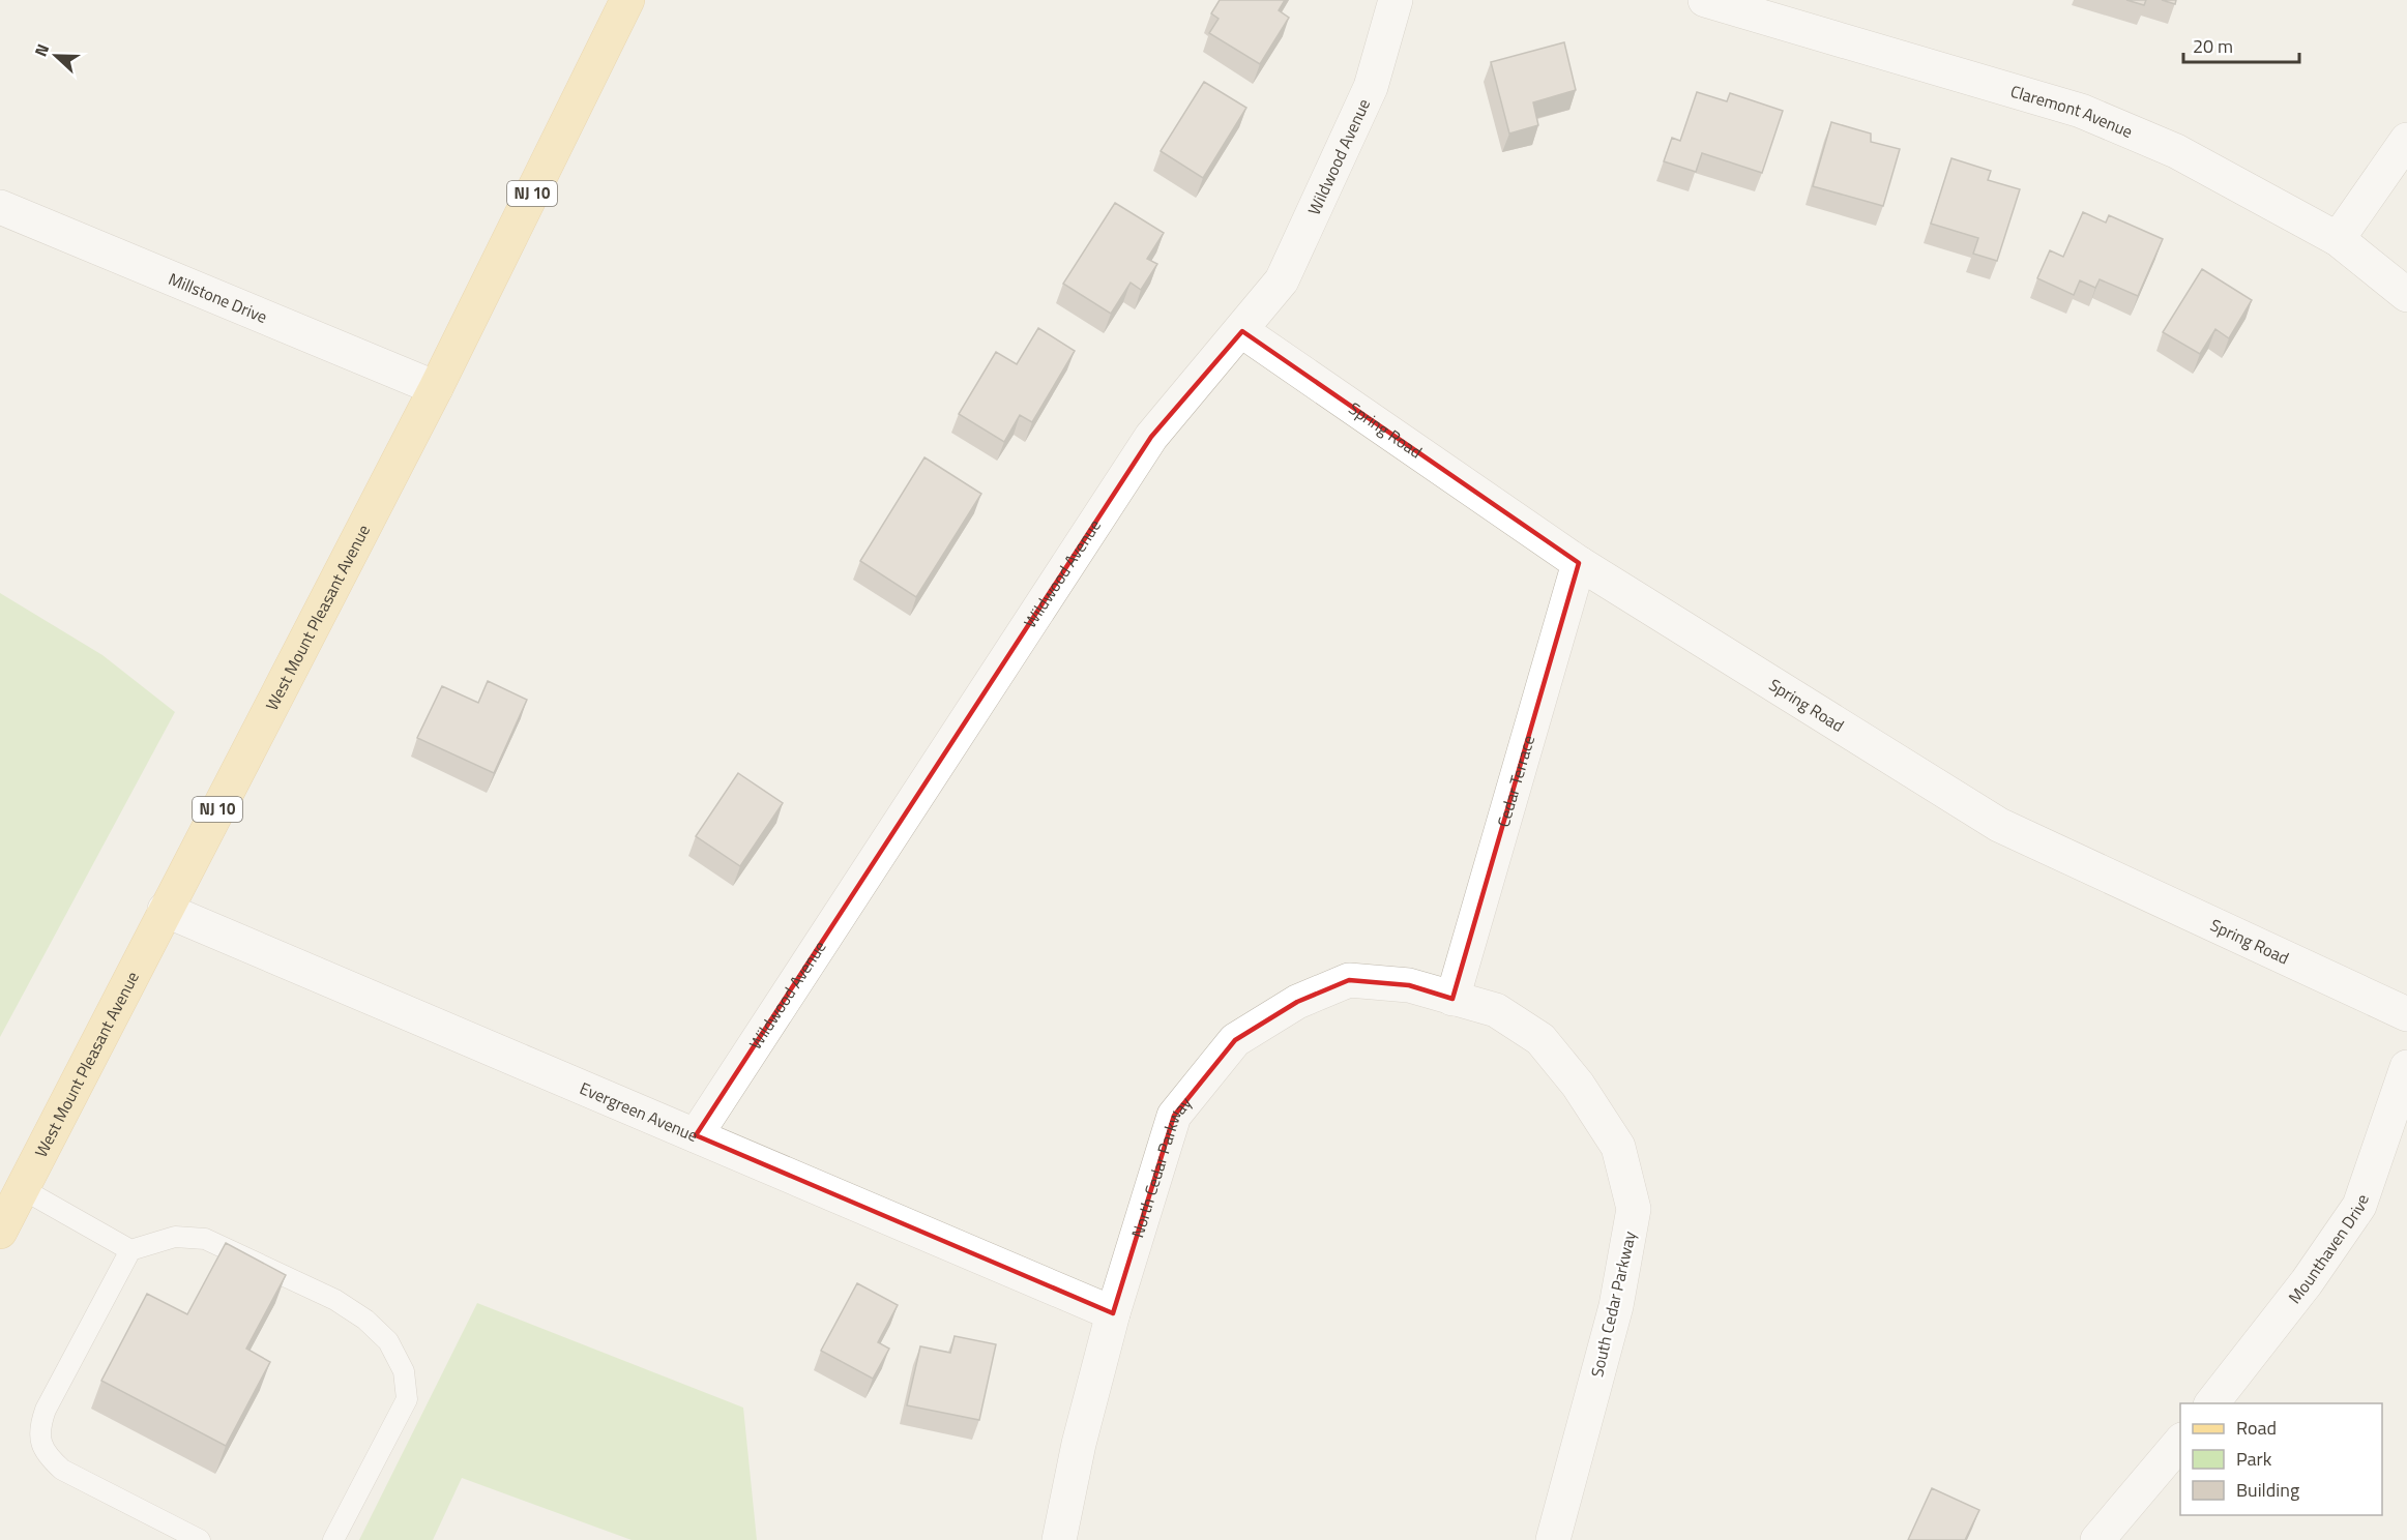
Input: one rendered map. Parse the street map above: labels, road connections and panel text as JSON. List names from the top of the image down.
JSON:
{
  "streets": {
    "main road": ["NJ 10", "West Mount Pleasant Avenue"],
    "street": [
      "Claremont Avenue",
      "Wildwood Avenue",
      "Millstone Drive",
      "Spring Road",
      "Cedar Terrace",
      "Evergreen Avenue",
      "North Cedar Parkway",
      "Mounthaven Drive",
      "South Cedar Parkway"
    ]
  },
  "crossings": [
    ["Wildwood Avenue", "Spring Road"],
    ["Wildwood Avenue", "Evergreen Avenue"],
    ["Millstone Drive", "West Mount Pleasant Avenue"],
    ["Spring Road", "Cedar Terrace"],
    ["West Mount Pleasant Avenue", "Evergreen Avenue"],
    ["Cedar Terrace", "North Cedar Parkway"],
    ["Cedar Terrace", "South Cedar Parkway"],
    ["Evergreen Avenue", "North Cedar Parkway"],
    ["North Cedar Parkway", "South Cedar Parkway"]
  ],
  "legend": ["Road", "Park", "Building"],
  "scale_bar": "20 m",
  "north": "left"
}
